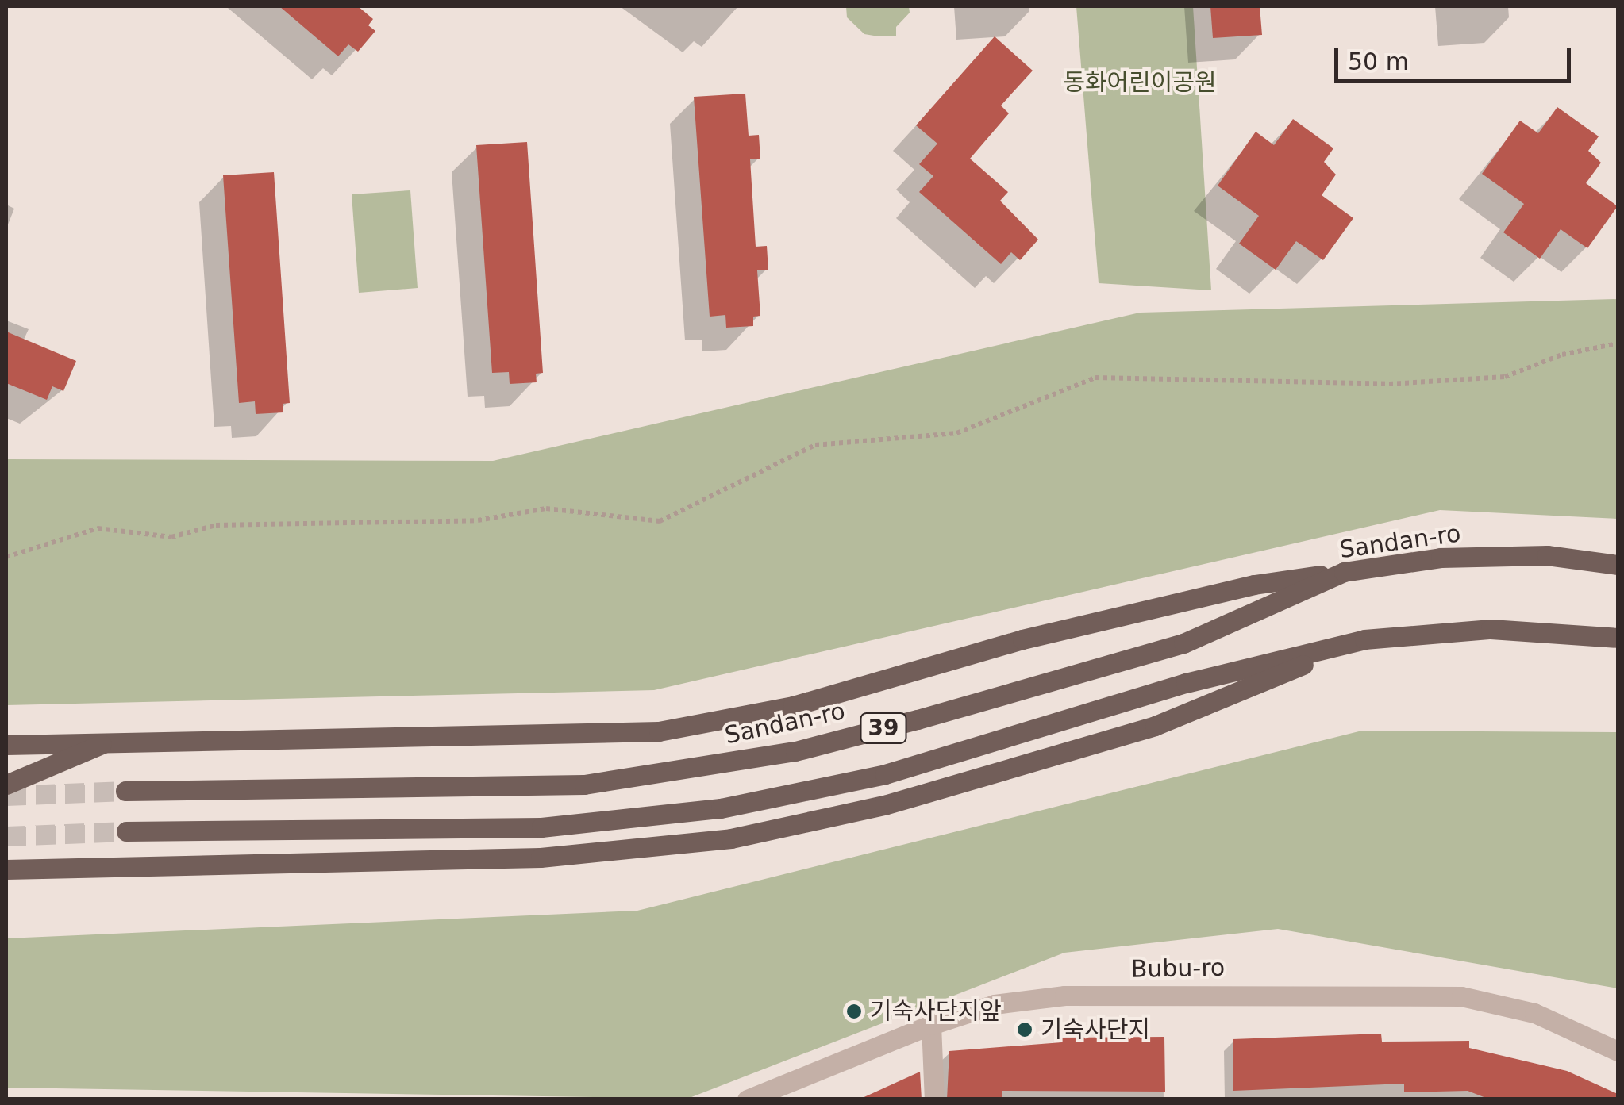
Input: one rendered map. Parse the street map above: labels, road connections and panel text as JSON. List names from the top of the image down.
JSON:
{
  "streets": {
    "main road": ["Sandan-ro", "39"],
    "street": ["Bubu-ro"]
  },
  "parks": ["동화어린이공원"],
  "places": ["기숙사단지앞", "기숙사단지"],
  "scale_bar": "50 m"
}
